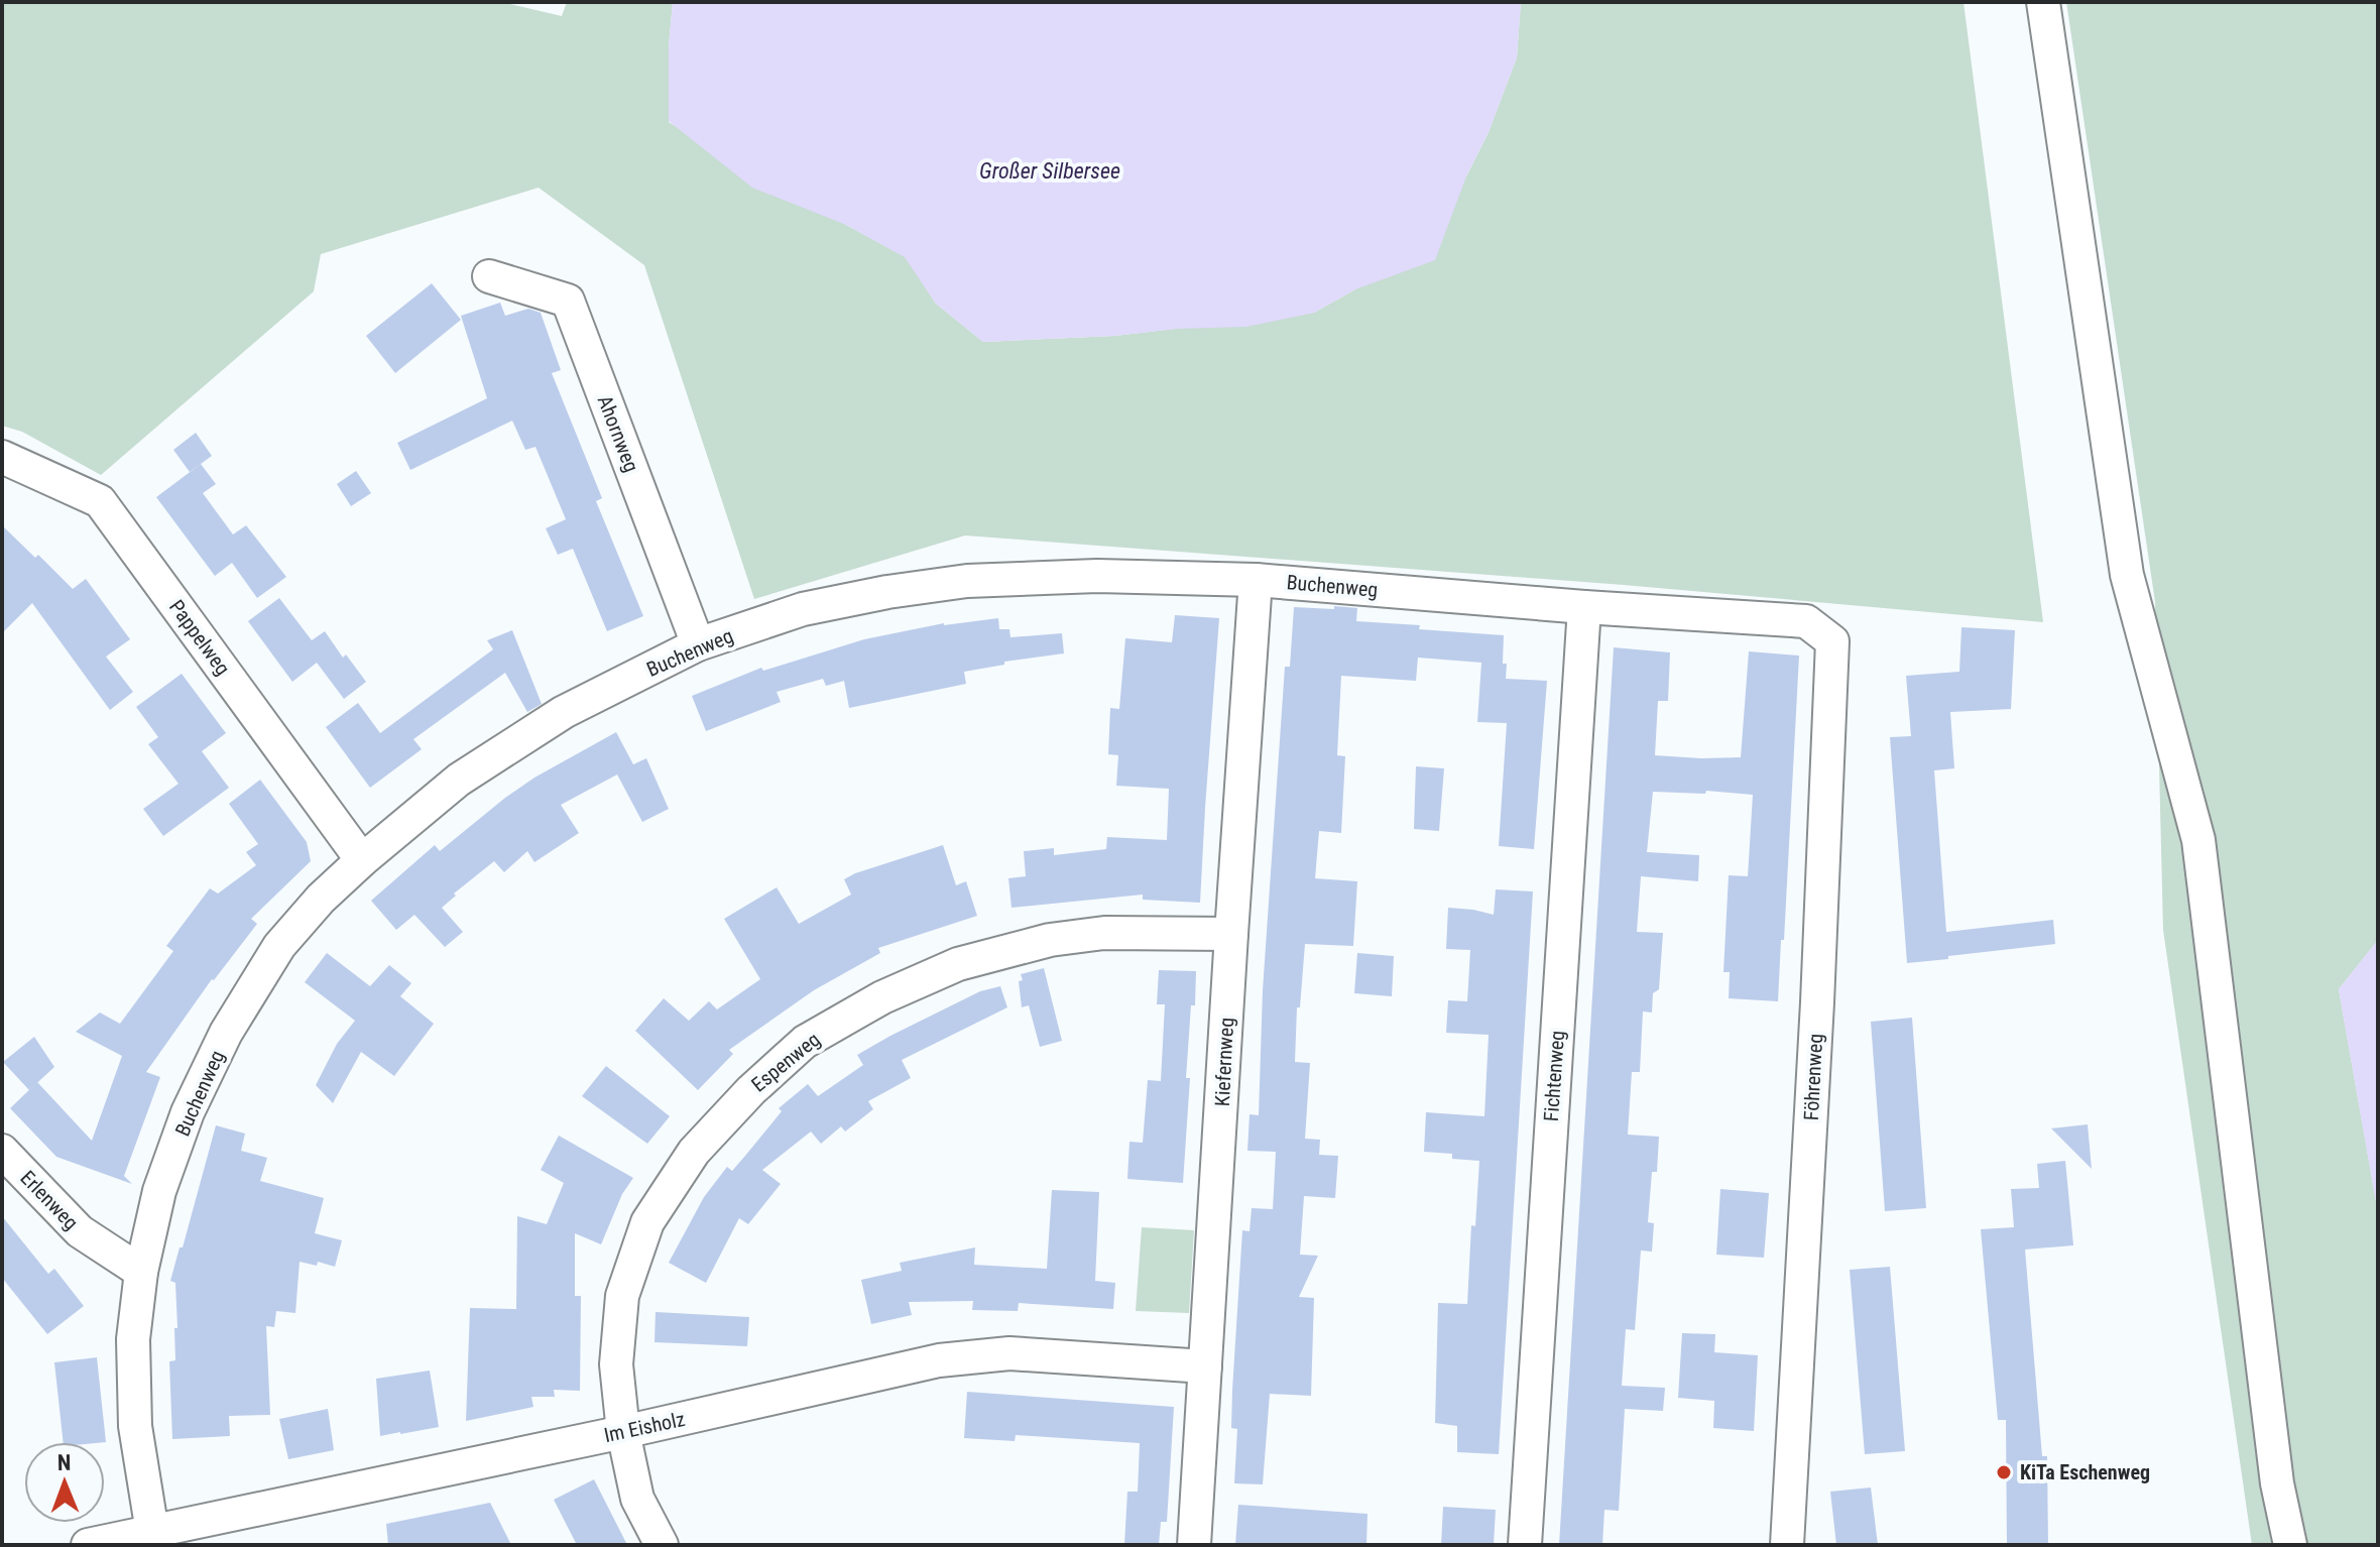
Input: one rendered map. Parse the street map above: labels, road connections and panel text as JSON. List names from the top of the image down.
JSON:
{
  "streets": {
    "street": [
      "Ahornweg",
      "Buchenweg",
      "Pappelweg",
      "Espenweg",
      "Kiefernweg",
      "Fichtenweg",
      "Föhrenweg",
      "Erlenweg",
      "Im Eisholz"
    ]
  },
  "crossings": [
    ["Ahornweg", "Buchenweg"],
    ["Buchenweg", "Pappelweg"],
    ["Buchenweg", "Kiefernweg"],
    ["Buchenweg", "Fichtenweg"],
    ["Buchenweg", "Föhrenweg"],
    ["Buchenweg", "Erlenweg"],
    ["Buchenweg", "Im Eisholz"],
    ["Espenweg", "Kiefernweg"],
    ["Espenweg", "Im Eisholz"],
    ["Kiefernweg", "Im Eisholz"]
  ],
  "water": ["Großer Silbersee"],
  "places": ["KiTa Eschenweg"],
  "north": "top"
}
